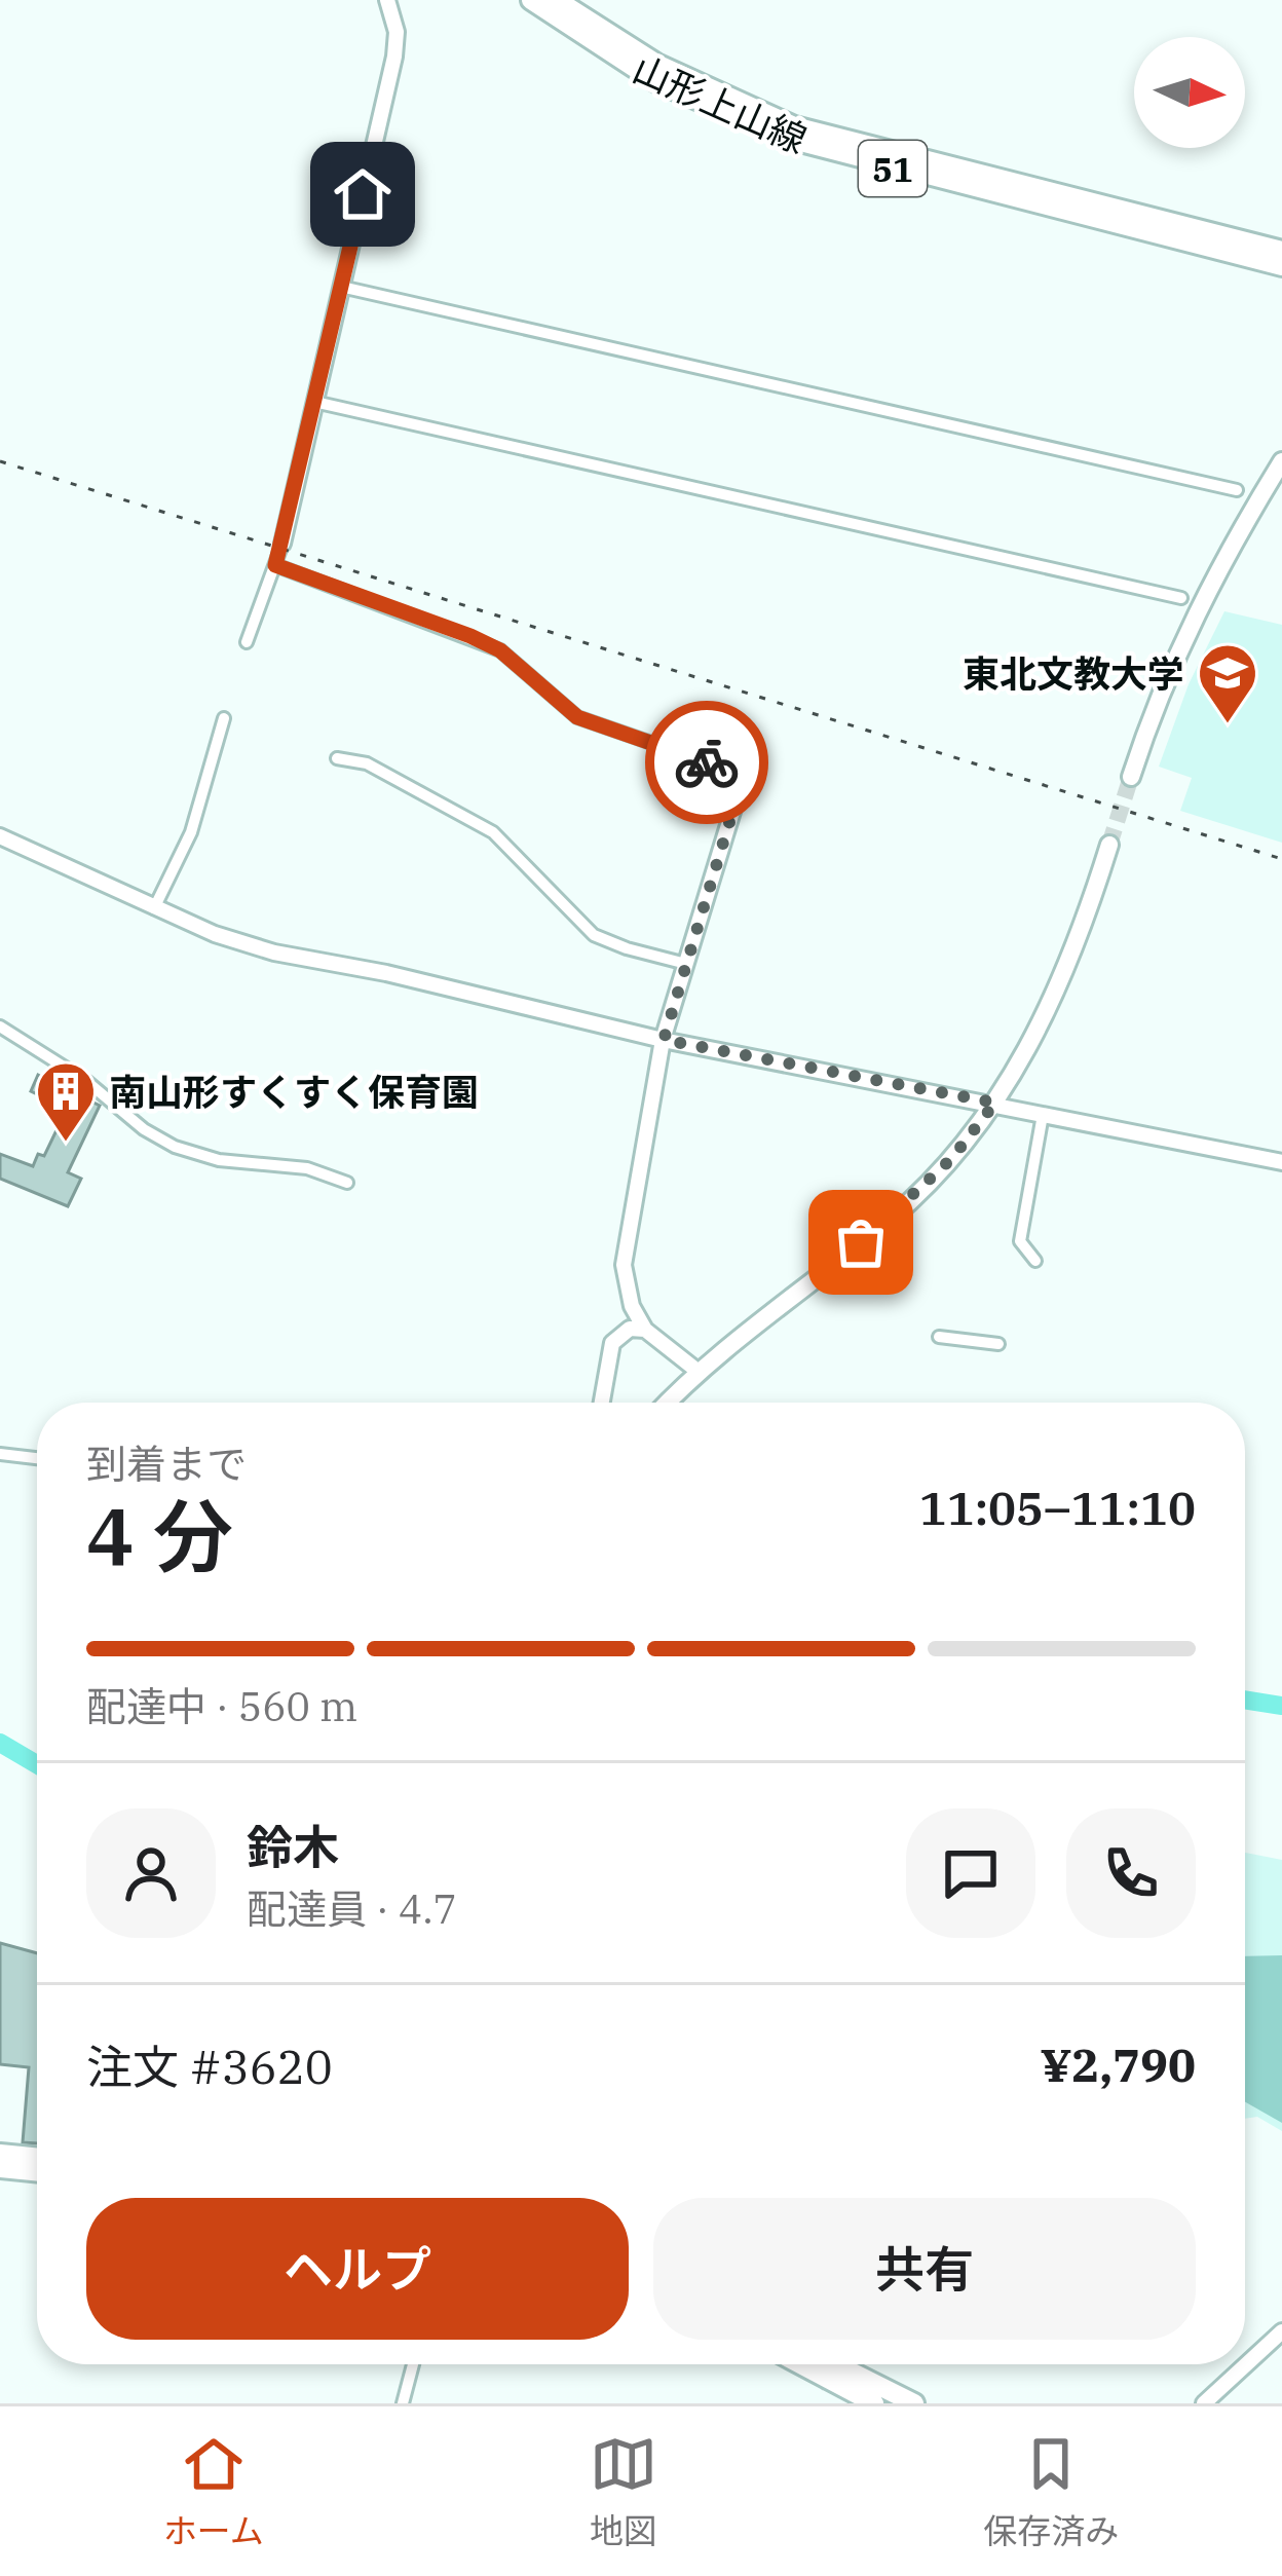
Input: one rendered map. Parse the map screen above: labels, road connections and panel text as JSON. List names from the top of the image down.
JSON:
{
  "streets": {
    "main road": ["山形上山線", "51"]
  },
  "places": {
    "school or university": ["東北文教大学"],
    "building": ["南山形すくすく保育園"]
  },
  "north": "right",
  "page": {
    "heading": ["4 分", "到着まで", "11:05–11:10"],
    "panel": [
      "鈴木",
      "配達員 · 4.7",
      "注文 #3620",
      "¥2,790"
    ],
    "bar": "配達中 · 560 m",
    "buttons": ["ヘルプ", "共有"],
    "tabs": ["ホーム", "地図", "保存済み"]
  }
}
